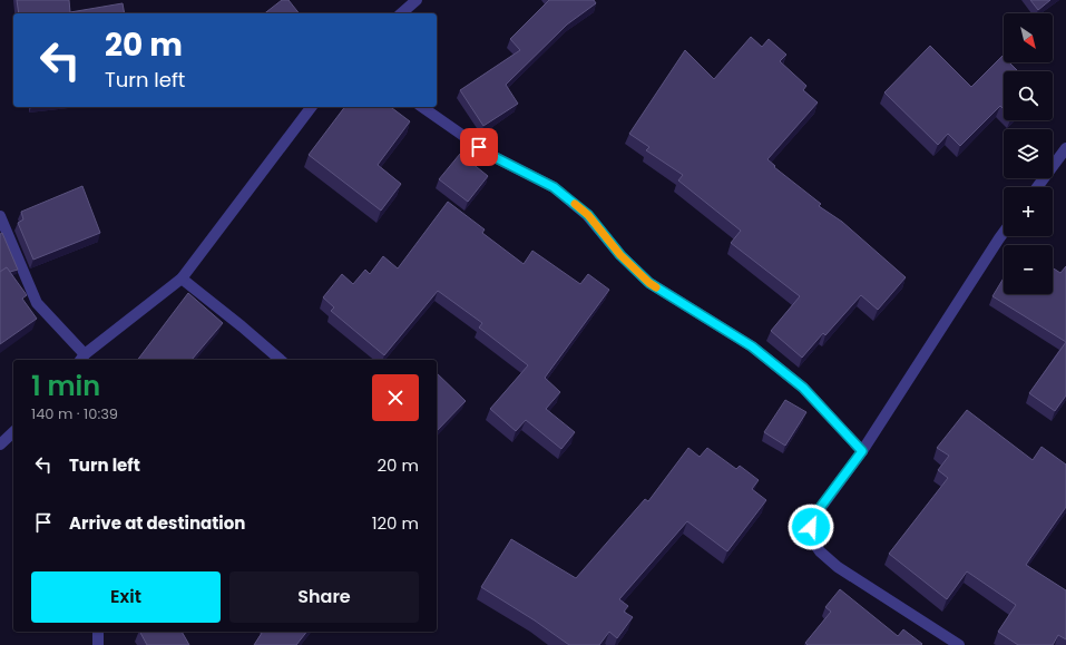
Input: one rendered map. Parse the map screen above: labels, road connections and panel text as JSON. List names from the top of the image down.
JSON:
{
  "north": "bottom right",
  "page": {
    "map_buttons": ["+", "−"],
    "turn": ["20 m", "Turn left"],
    "heading": ["1 min", "140 m · 10:39"],
    "list": [
      {
        "name": "Turn left",
        "value": "20 m"
      },
      {
        "name": "Arrive at destination",
        "value": "120 m"
      }
    ],
    "buttons": ["Exit", "Share"]
  }
}
